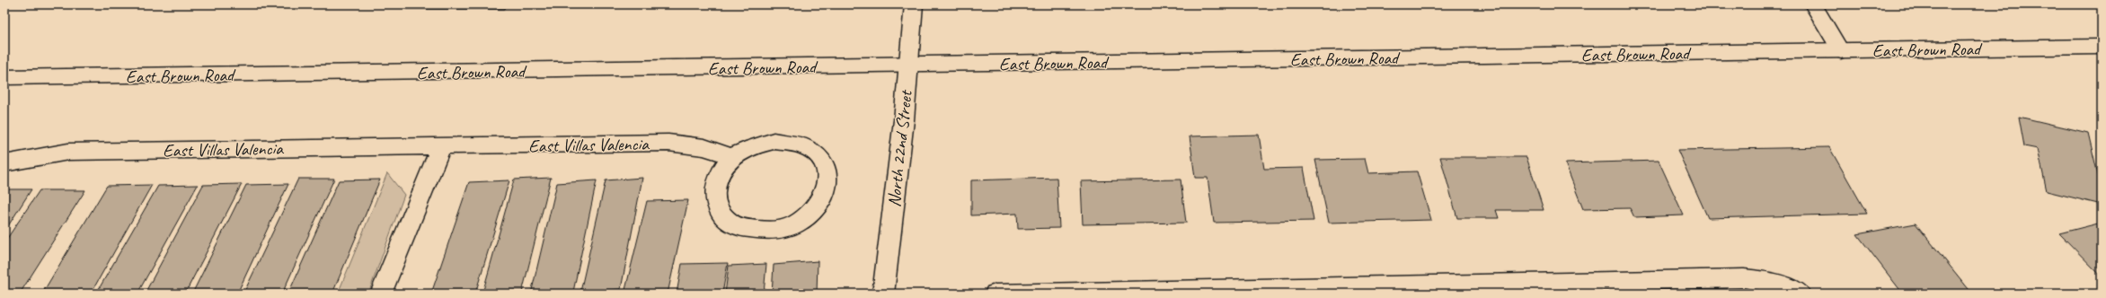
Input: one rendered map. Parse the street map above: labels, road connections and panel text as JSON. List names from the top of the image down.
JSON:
{
  "streets": {
    "main road": ["East Brown Road", "East Villas Valencia", "North 22nd Street"]
  },
  "crossings": [
    ["East Brown Road", "North 22nd Street"]
  ]
}
